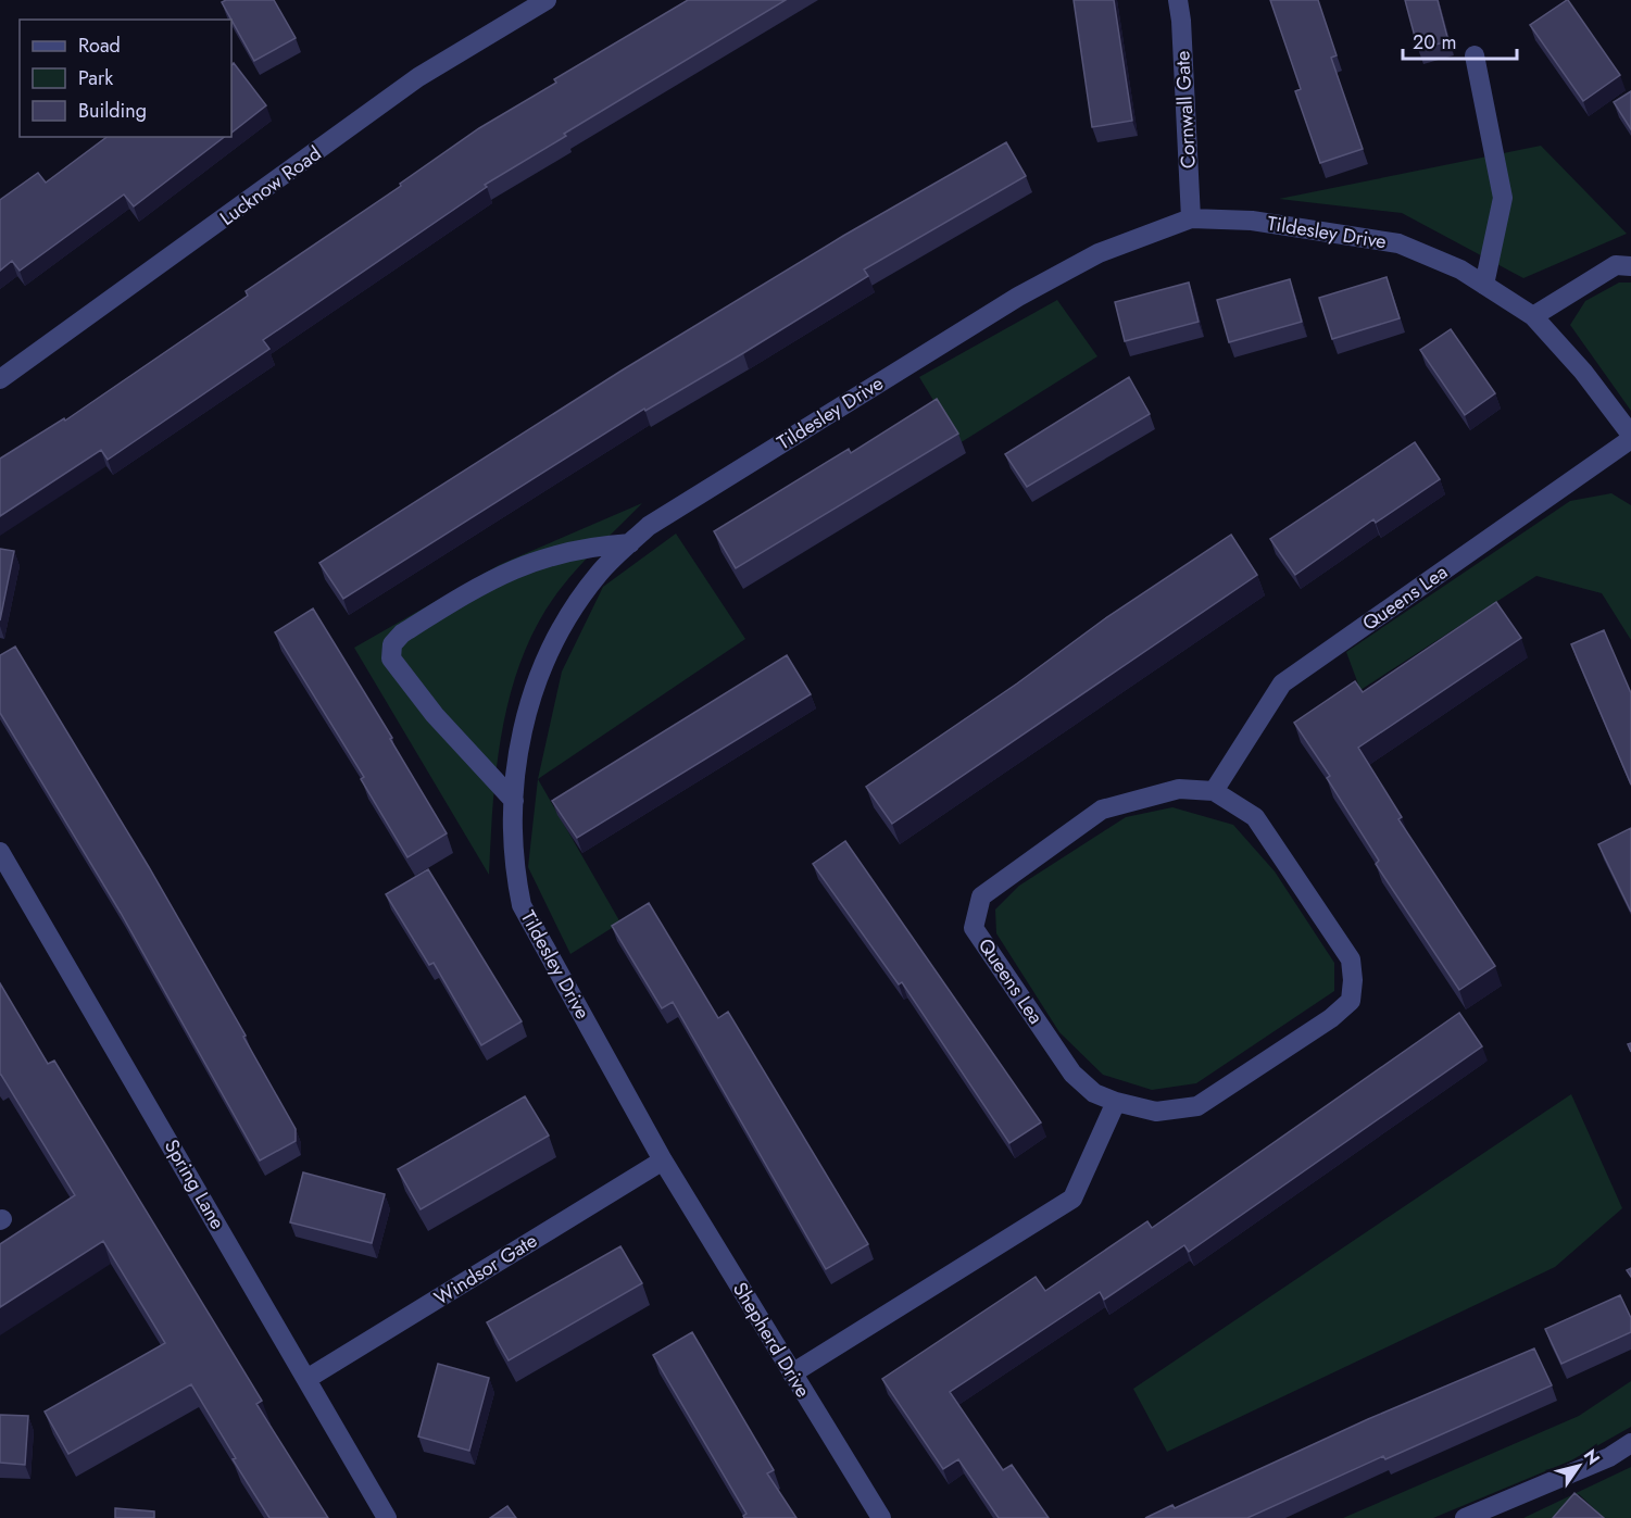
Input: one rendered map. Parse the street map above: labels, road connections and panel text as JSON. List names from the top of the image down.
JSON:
{
  "streets": {
    "street": [
      "Cornwall Gate",
      "Lucknow Road",
      "Tildesley Drive",
      "Queens Lea",
      "Spring Lane",
      "Windsor Gate",
      "Shepherd Drive"
    ]
  },
  "crossings": [
    ["Cornwall Gate", "Tildesley Drive"],
    ["Tildesley Drive", "Queens Lea"],
    ["Tildesley Drive", "Windsor Gate"],
    ["Tildesley Drive", "Shepherd Drive"],
    ["Spring Lane", "Windsor Gate"],
    ["Windsor Gate", "Shepherd Drive"]
  ],
  "legend": ["Road", "Park", "Building"],
  "scale_bar": "20 m",
  "north": "top right"
}
